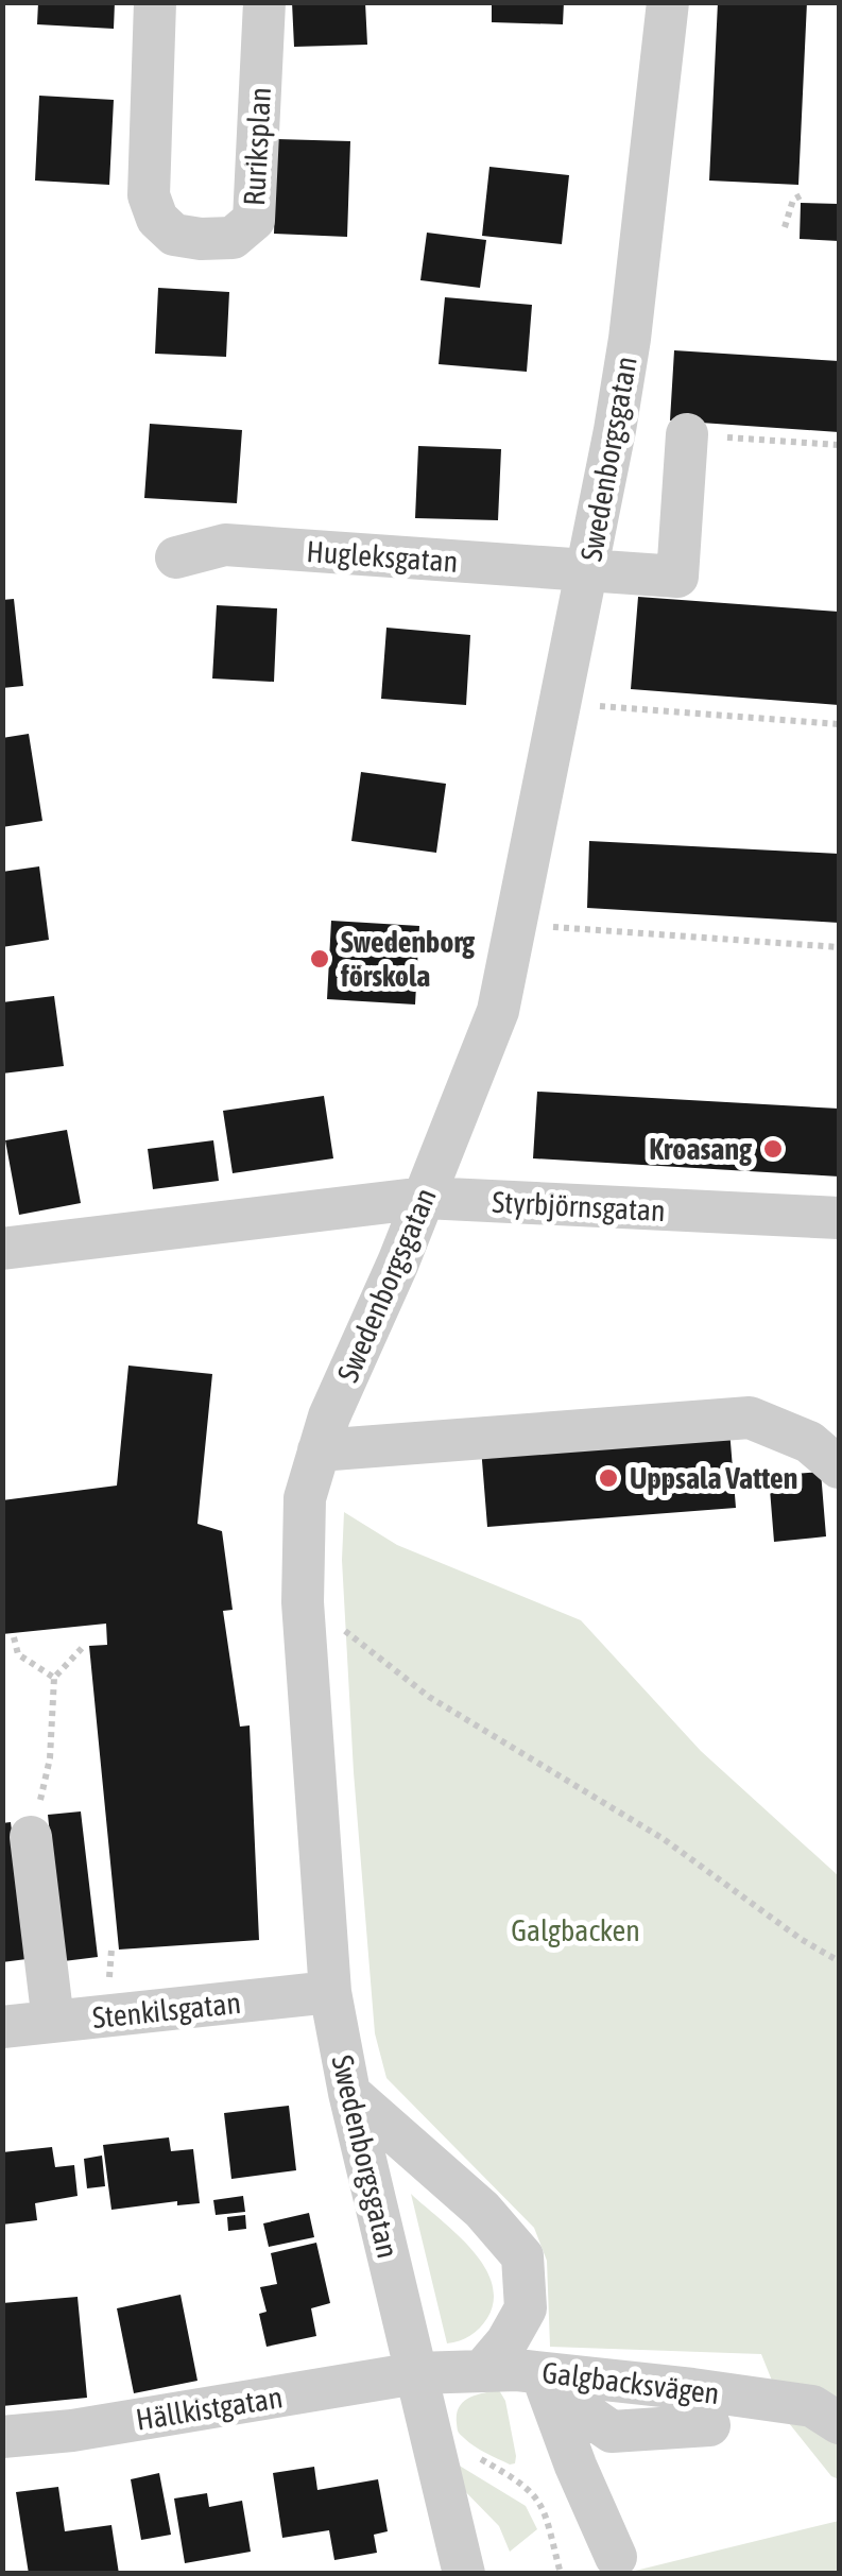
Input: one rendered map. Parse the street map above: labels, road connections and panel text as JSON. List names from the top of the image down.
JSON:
{
  "streets": {
    "street": [
      "Ruriksplan",
      "Swedenborgsgatan",
      "Hugleksgatan",
      "Styrbjörnsgatan",
      "Stenkilsgatan",
      "Galgbacksvägen",
      "Hällkistgatan"
    ]
  },
  "crossings": [
    ["Swedenborgsgatan", "Hugleksgatan"],
    ["Swedenborgsgatan", "Styrbjörnsgatan"],
    ["Swedenborgsgatan", "Stenkilsgatan"],
    ["Swedenborgsgatan", "Galgbacksvägen"],
    ["Swedenborgsgatan", "Hällkistgatan"],
    ["Galgbacksvägen", "Hällkistgatan"]
  ],
  "parks": ["Galgbacken"],
  "places": ["Swedenborg förskola", "Kroasang", "Uppsala Vatten"]
}
